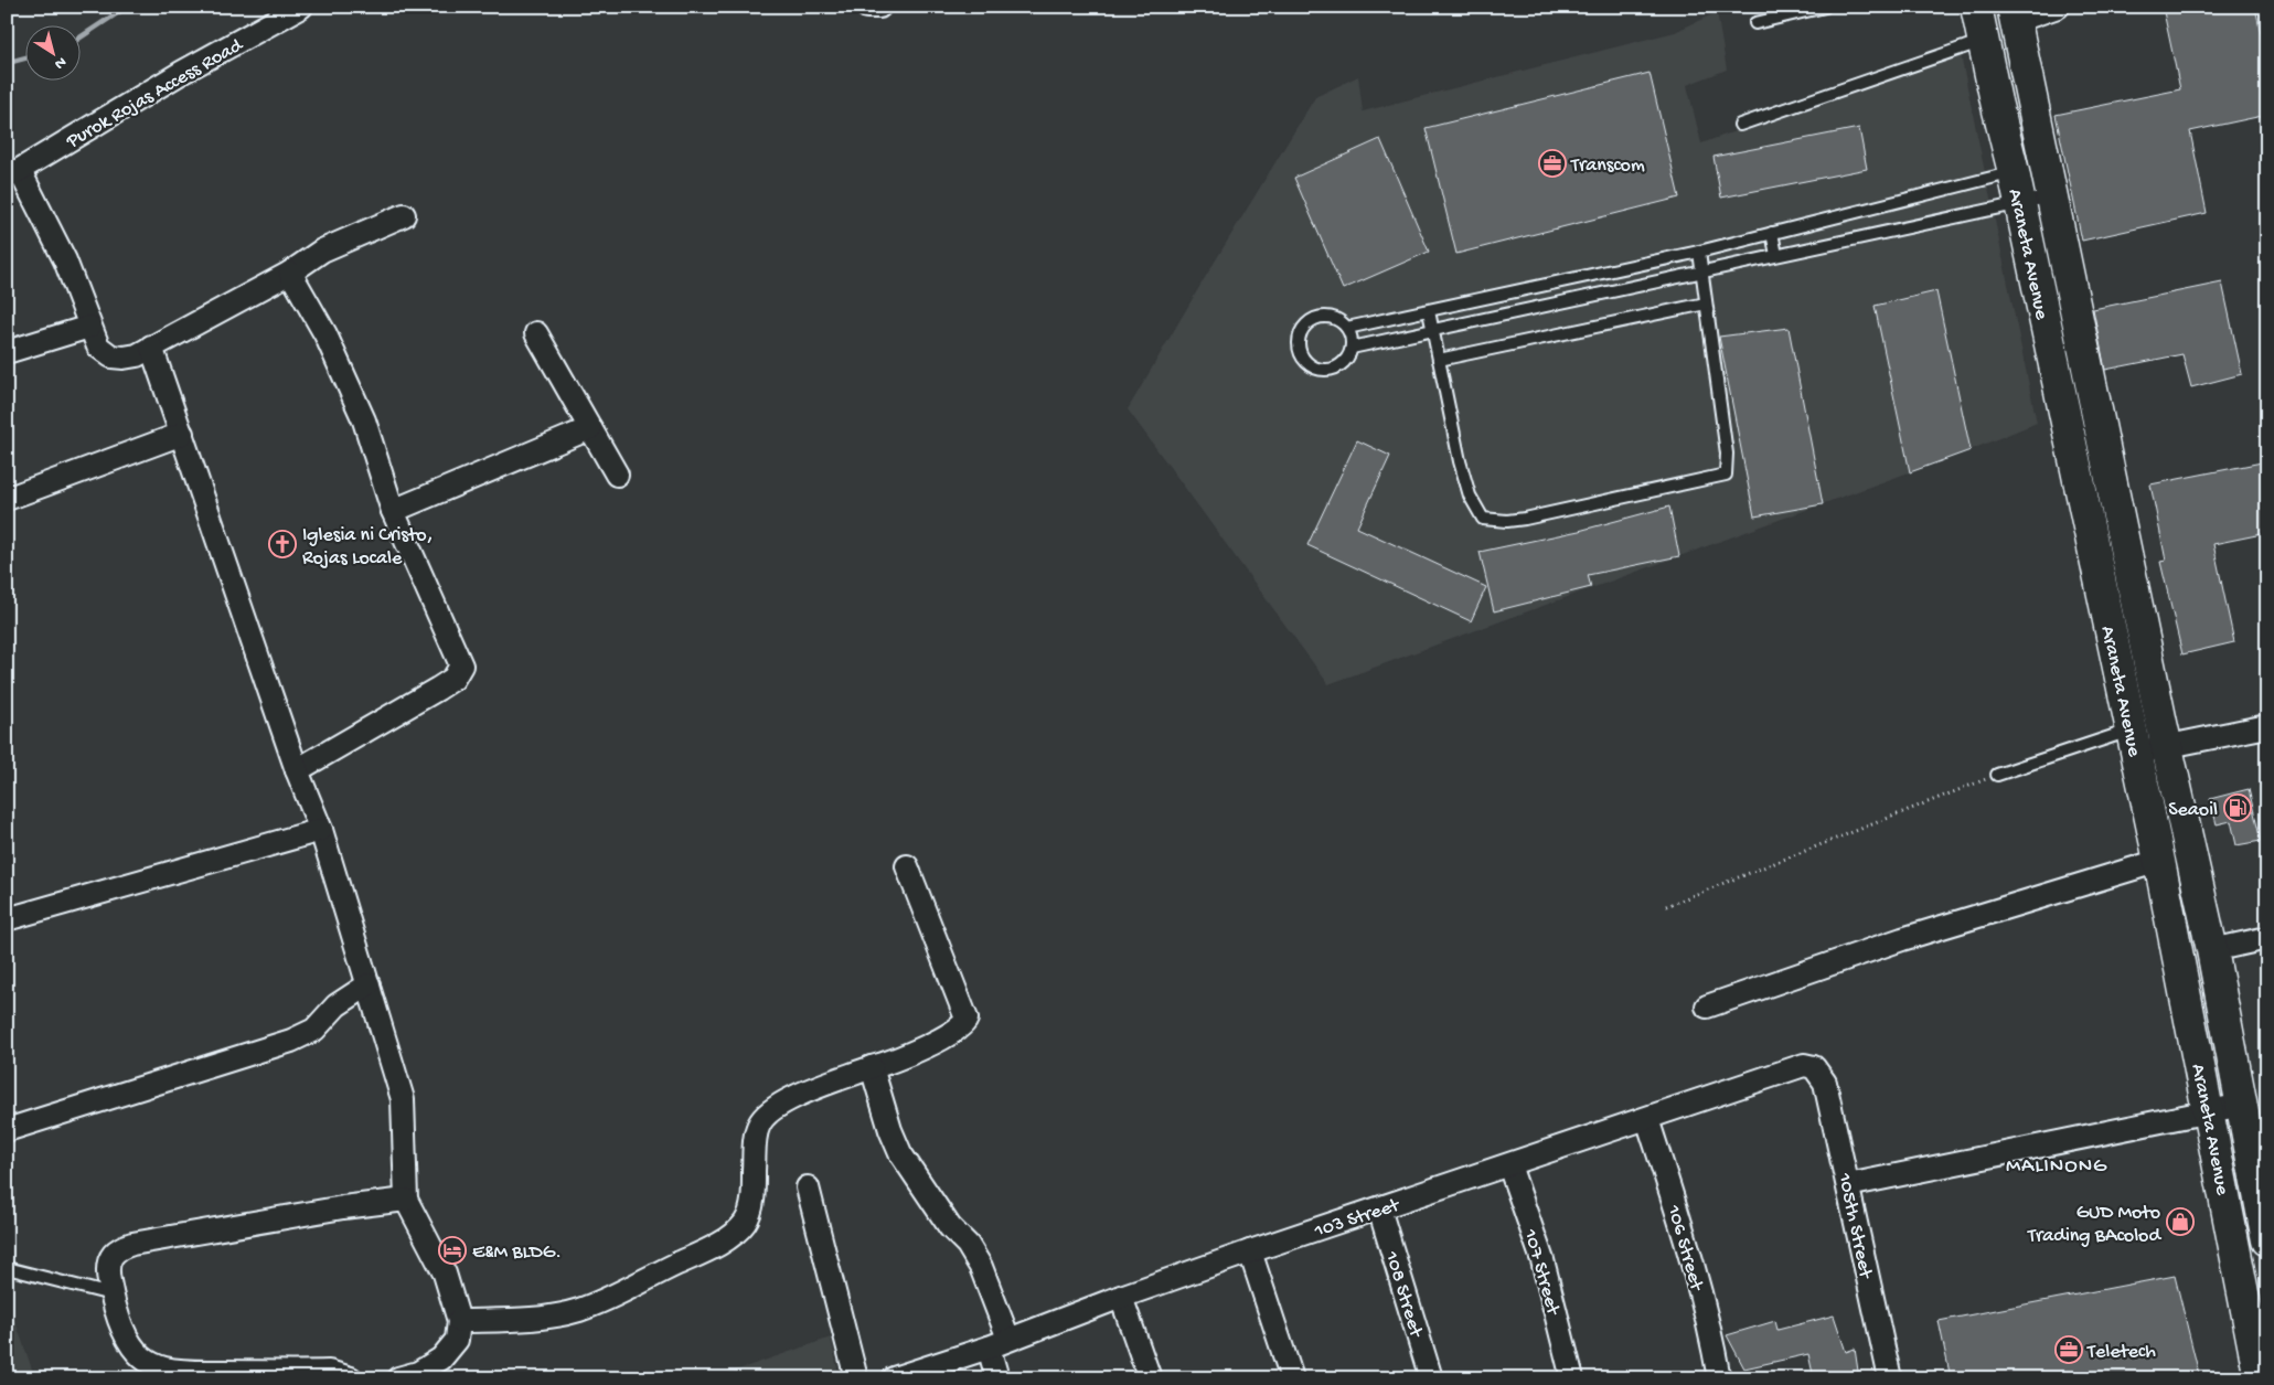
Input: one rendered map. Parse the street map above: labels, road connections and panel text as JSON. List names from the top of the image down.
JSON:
{
  "streets": {
    "main road": ["Araneta Avenue"],
    "street": [
      "Purok Rojas Access Road",
      "103 Street",
      "105th Street",
      "106 Street",
      "107 Street",
      "108 Street"
    ]
  },
  "crossings": [
    ["103 Street", "105th Street"],
    ["103 Street", "106 Street"],
    ["103 Street", "107 Street"],
    ["103 Street", "108 Street"]
  ],
  "districts": ["MALINONG"],
  "places": {
    "office": ["Transcom", "Teletech"],
    "church": ["Iglesia ni Cristo, Rojas Locale"],
    "fuel station": ["Seaoil"],
    "shop": ["GUD Moto Trading BAcolod"],
    "hotel": ["E&M BLDG."]
  },
  "north": "bottom right"
}
